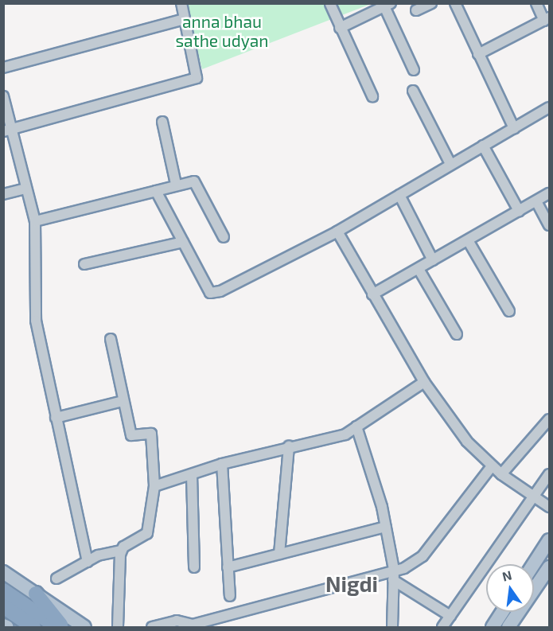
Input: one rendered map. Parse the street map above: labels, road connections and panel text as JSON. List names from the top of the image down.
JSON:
{
  "districts": ["Nigdi"],
  "parks": ["anna bhau sathe udyan"],
  "north": "top"
}
